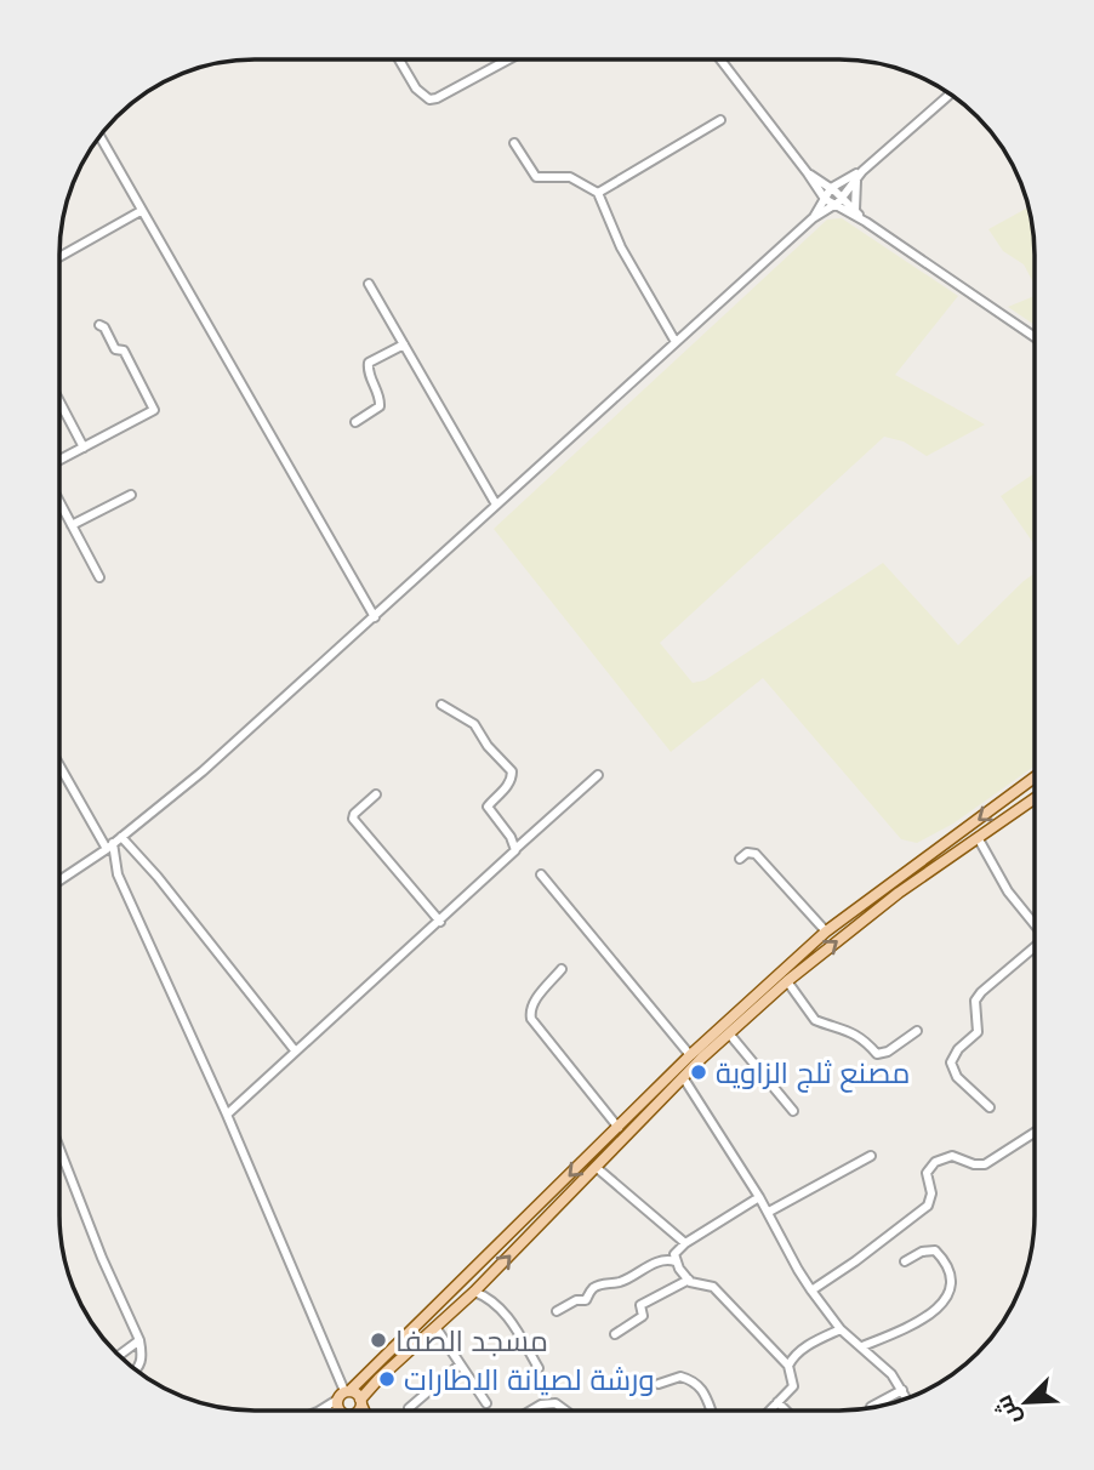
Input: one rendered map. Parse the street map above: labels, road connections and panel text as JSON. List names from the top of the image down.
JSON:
{
  "places": ["مصنع ثلج الزاوية", "مسجد الصفا", "ورشة لصيانة الاطارات"],
  "north": "bottom left"
}
